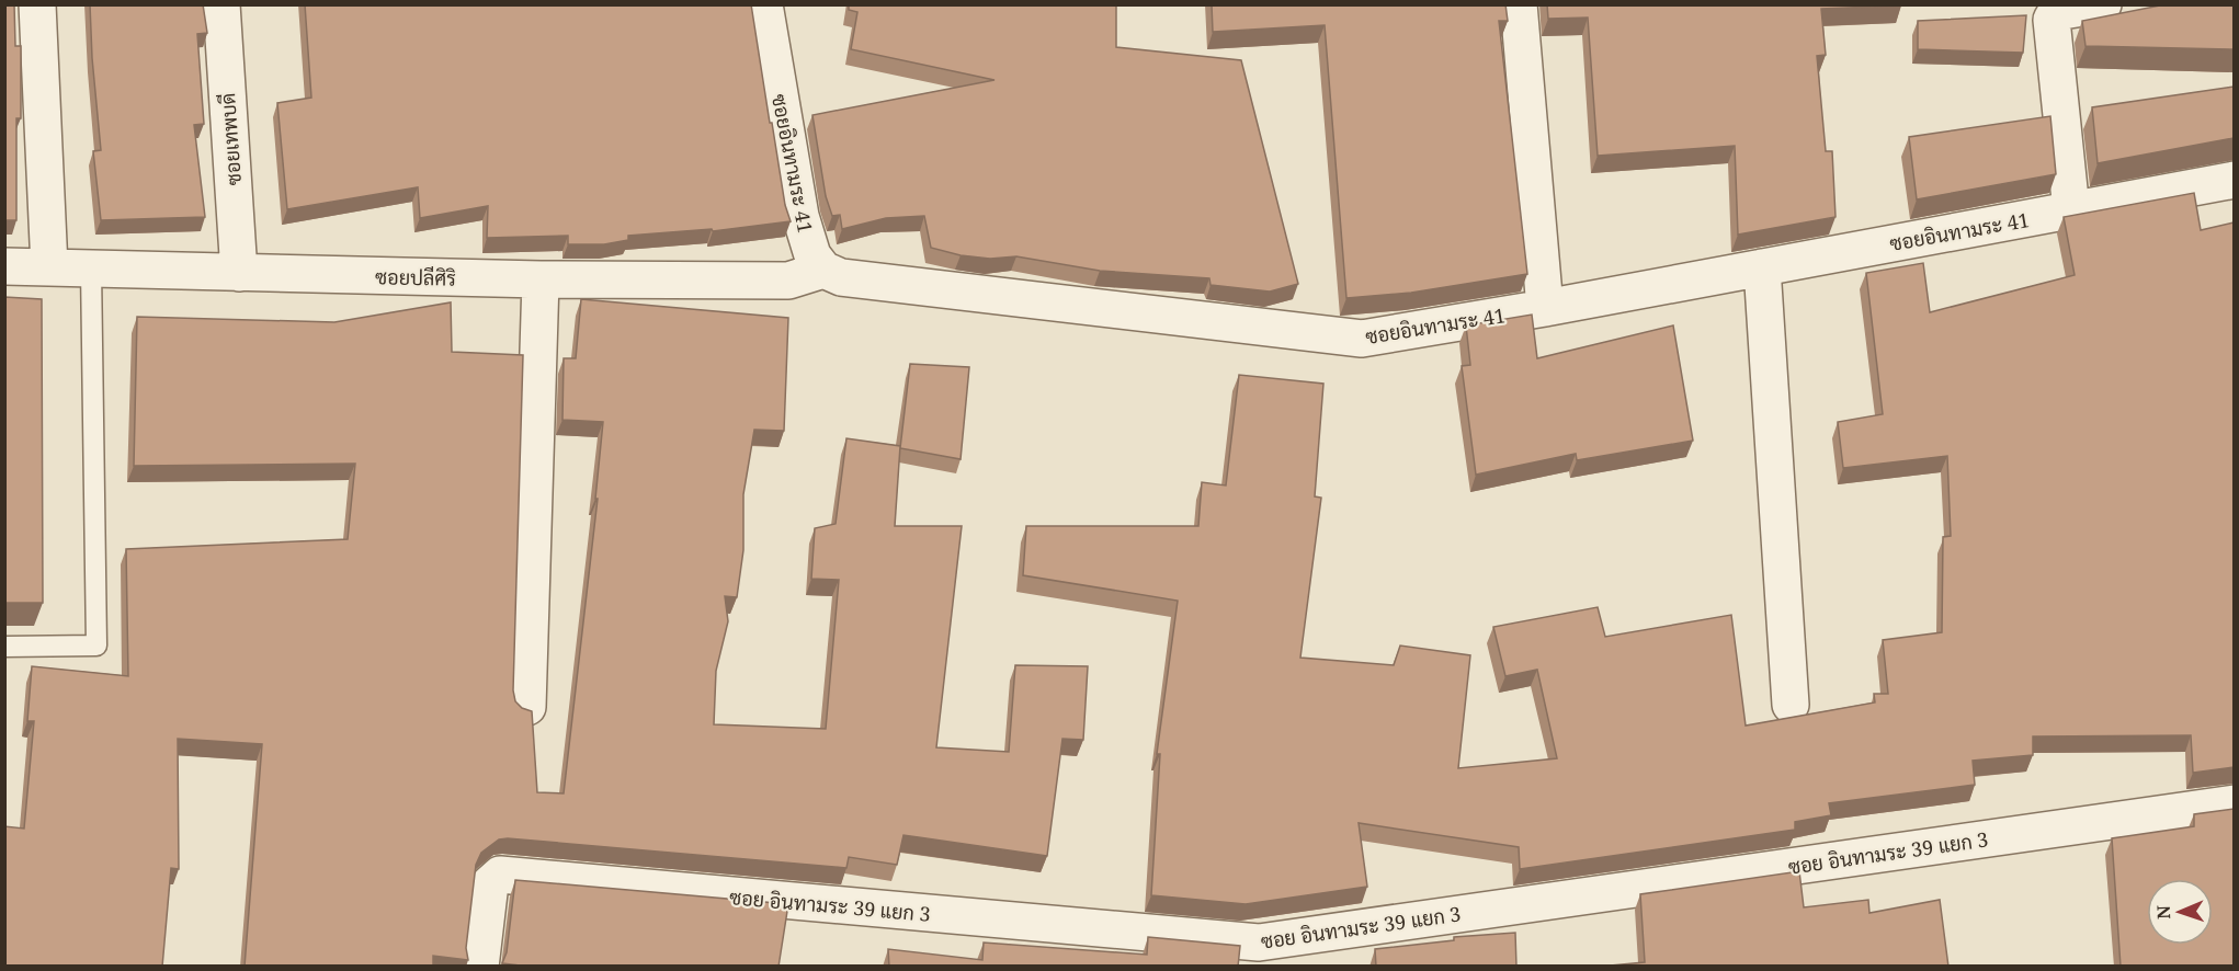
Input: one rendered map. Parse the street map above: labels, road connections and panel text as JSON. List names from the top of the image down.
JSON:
{
  "streets": {
    "street": [
      "ซอยเทพบดี",
      "ซอยอินทามระ 41",
      "ซอยปลีศิริ",
      "ซอย อินทามระ 39 แยก 3"
    ]
  },
  "crossings": [
    ["ซอยเทพบดี", "ซอยปลีศิริ"],
    ["ซอยอินทามระ 41", "ซอยปลีศิริ"]
  ],
  "north": "left"
}
